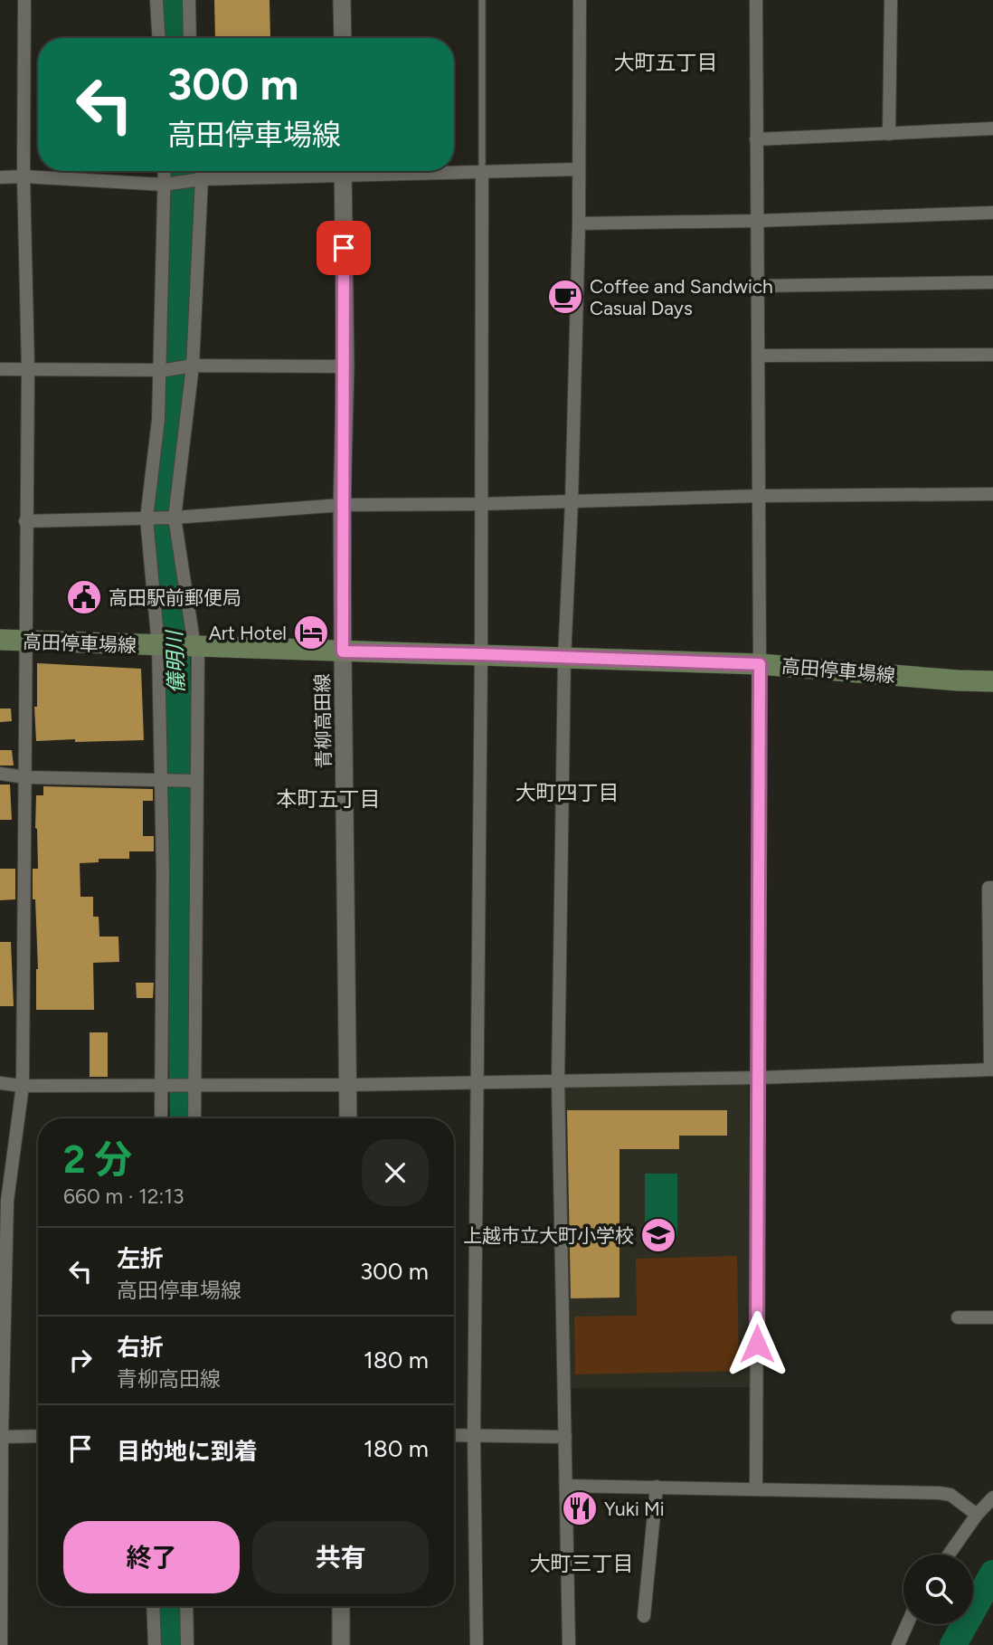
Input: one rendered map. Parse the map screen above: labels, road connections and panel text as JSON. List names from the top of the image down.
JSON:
{
  "streets": {
    "main road": ["高田停車場線", "青柳高田線"]
  },
  "crossings": [
    ["高田停車場線", "青柳高田線"]
  ],
  "districts": [
    "大町五丁目",
    "大町四丁目",
    "本町五丁目",
    "大町三丁目"
  ],
  "water": ["儀明川"],
  "places": {
    "cafe": ["Coffee and Sandwich Casual Days"],
    "public building": ["高田駅前郵便局"],
    "hotel": ["Art Hotel"],
    "school or university": ["上越市立大町小学校"],
    "restaurant": ["Yuki Mi"]
  },
  "page": {
    "turn": ["300 m", "高田停車場線"],
    "heading": ["2 分", "660 m · 12:13"],
    "list": [
      {
        "name": "左折",
        "note": "高田停車場線",
        "value": "300 m"
      },
      {
        "name": "右折",
        "note": "青柳高田線",
        "value": "180 m"
      },
      {
        "name": "目的地に到着",
        "value": "180 m"
      }
    ],
    "buttons": ["終了", "共有"]
  }
}
